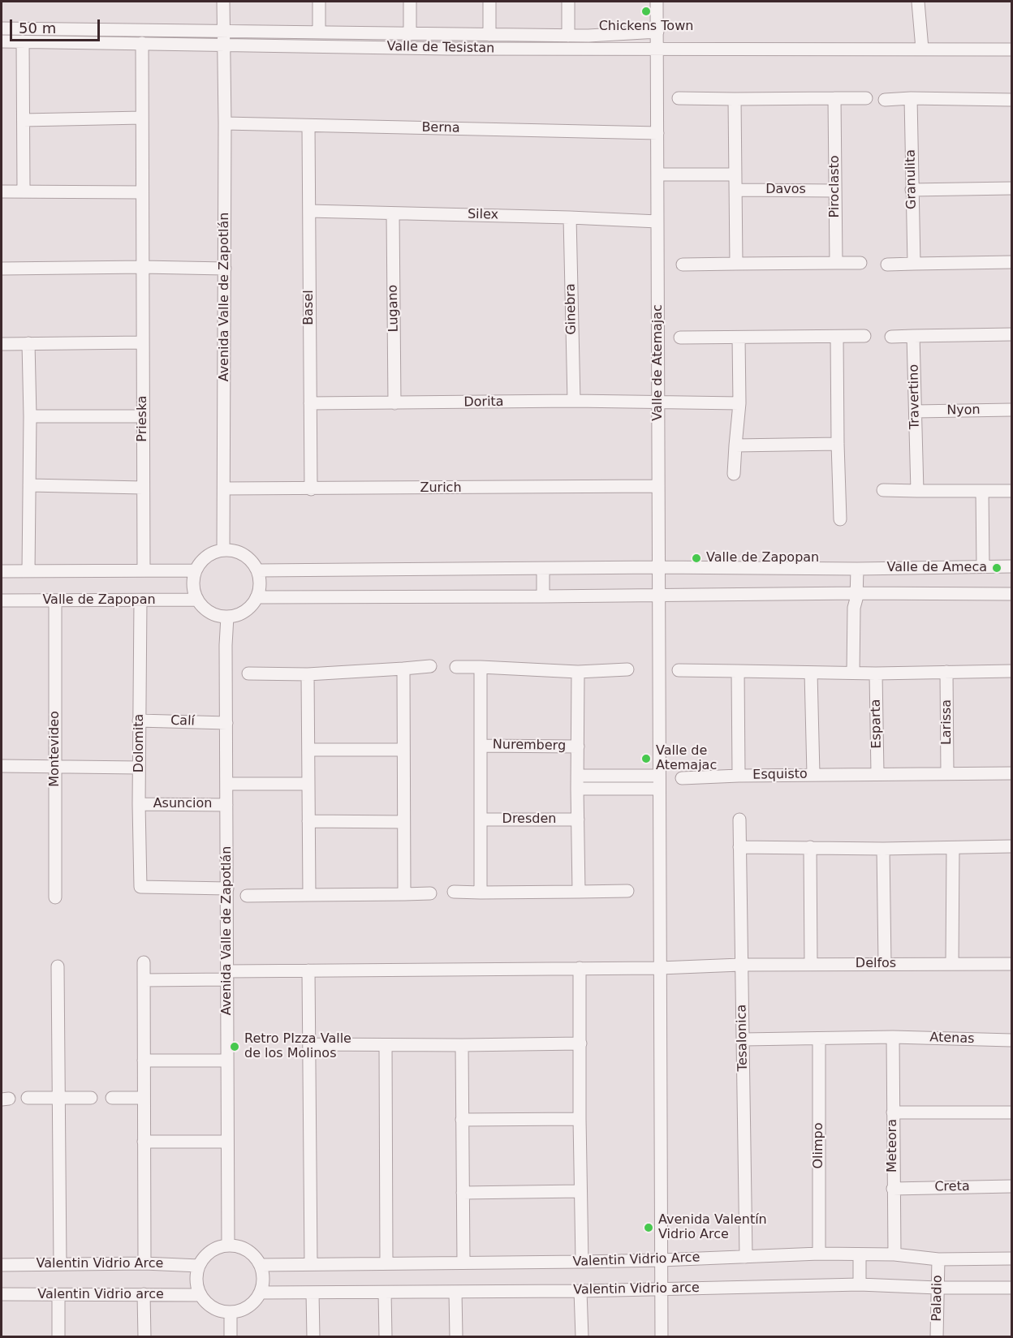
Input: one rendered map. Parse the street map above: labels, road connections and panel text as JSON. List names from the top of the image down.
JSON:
{
  "streets": {
    "street": [
      "Valle de Tesistan",
      "Berna",
      "Granulita",
      "Piroclasto",
      "Davos",
      "Silex",
      "Avenida Valle de Zapotlán",
      "Basel",
      "Lugano",
      "Ginebra",
      "Valle de Atemajac",
      "Travertino",
      "Dorita",
      "Nyon",
      "Prieska",
      "Zurich",
      "Valle de Zapopan",
      "Calí",
      "Larissa",
      "Esparta",
      "Dolomita",
      "Nuremberg",
      "Montevideo",
      "Esquisto",
      "Asuncion",
      "Dresden",
      "Delfos",
      "Tesalonica",
      "Atenas",
      "Olimpo",
      "Meteora",
      "Creta",
      "Valentin Vidrio Arce",
      "Valentin Vidrio arce",
      "Paladio"
    ]
  },
  "crossings": [
    ["Valle de Tesistan", "Avenida Valle de Zapotlán"],
    ["Valle de Tesistan", "Valle de Atemajac"],
    ["Valle de Tesistan", "Prieska"],
    ["Berna", "Avenida Valle de Zapotlán"],
    ["Berna", "Basel"],
    ["Berna", "Valle de Atemajac"],
    ["Piroclasto", "Davos"],
    ["Silex", "Basel"],
    ["Silex", "Lugano"],
    ["Silex", "Ginebra"],
    ["Silex", "Valle de Atemajac"],
    ["Avenida Valle de Zapotlán", "Zurich"],
    ["Avenida Valle de Zapotlán", "Valle de Zapopan"],
    ["Avenida Valle de Zapotlán", "Calí"],
    ["Avenida Valle de Zapotlán", "Dolomita"],
    ["Avenida Valle de Zapotlán", "Asuncion"],
    ["Avenida Valle de Zapotlán", "Delfos"],
    ["Avenida Valle de Zapotlán", "Valentin Vidrio Arce"],
    ["Avenida Valle de Zapotlán", "Valentin Vidrio arce"],
    ["Basel", "Dorita"],
    ["Basel", "Zurich"],
    ["Lugano", "Dorita"],
    ["Ginebra", "Dorita"],
    ["Valle de Atemajac", "Dorita"],
    ["Valle de Atemajac", "Zurich"],
    ["Valle de Atemajac", "Delfos"],
    ["Valle de Atemajac", "Valentin Vidrio Arce"],
    ["Valle de Atemajac", "Valentin Vidrio arce"],
    ["Travertino", "Nyon"],
    ["Valle de Zapopan", "Dolomita"],
    ["Valle de Zapopan", "Montevideo"],
    ["Calí", "Dolomita"],
    ["Larissa", "Esquisto"],
    ["Esparta", "Esquisto"],
    ["Dolomita", "Asuncion"],
    ["Delfos", "Tesalonica"],
    ["Tesalonica", "Atenas"],
    ["Tesalonica", "Valentin Vidrio Arce"],
    ["Atenas", "Olimpo"],
    ["Atenas", "Meteora"],
    ["Olimpo", "Valentin Vidrio Arce"],
    ["Meteora", "Creta"],
    ["Meteora", "Valentin Vidrio Arce"],
    ["Valentin Vidrio Arce", "Valentin Vidrio arce"],
    ["Valentin Vidrio Arce", "Paladio"],
    ["Valentin Vidrio arce", "Paladio"]
  ],
  "places": [
    "Chickens Town",
    "Valle de Zapopan",
    "Valle de Ameca",
    "Valle de Atemajac",
    "Retro PIzza Valle de los Molinos",
    "Avenida Valentín Vidrio Arce"
  ],
  "scale_bar": "50 m"
}
